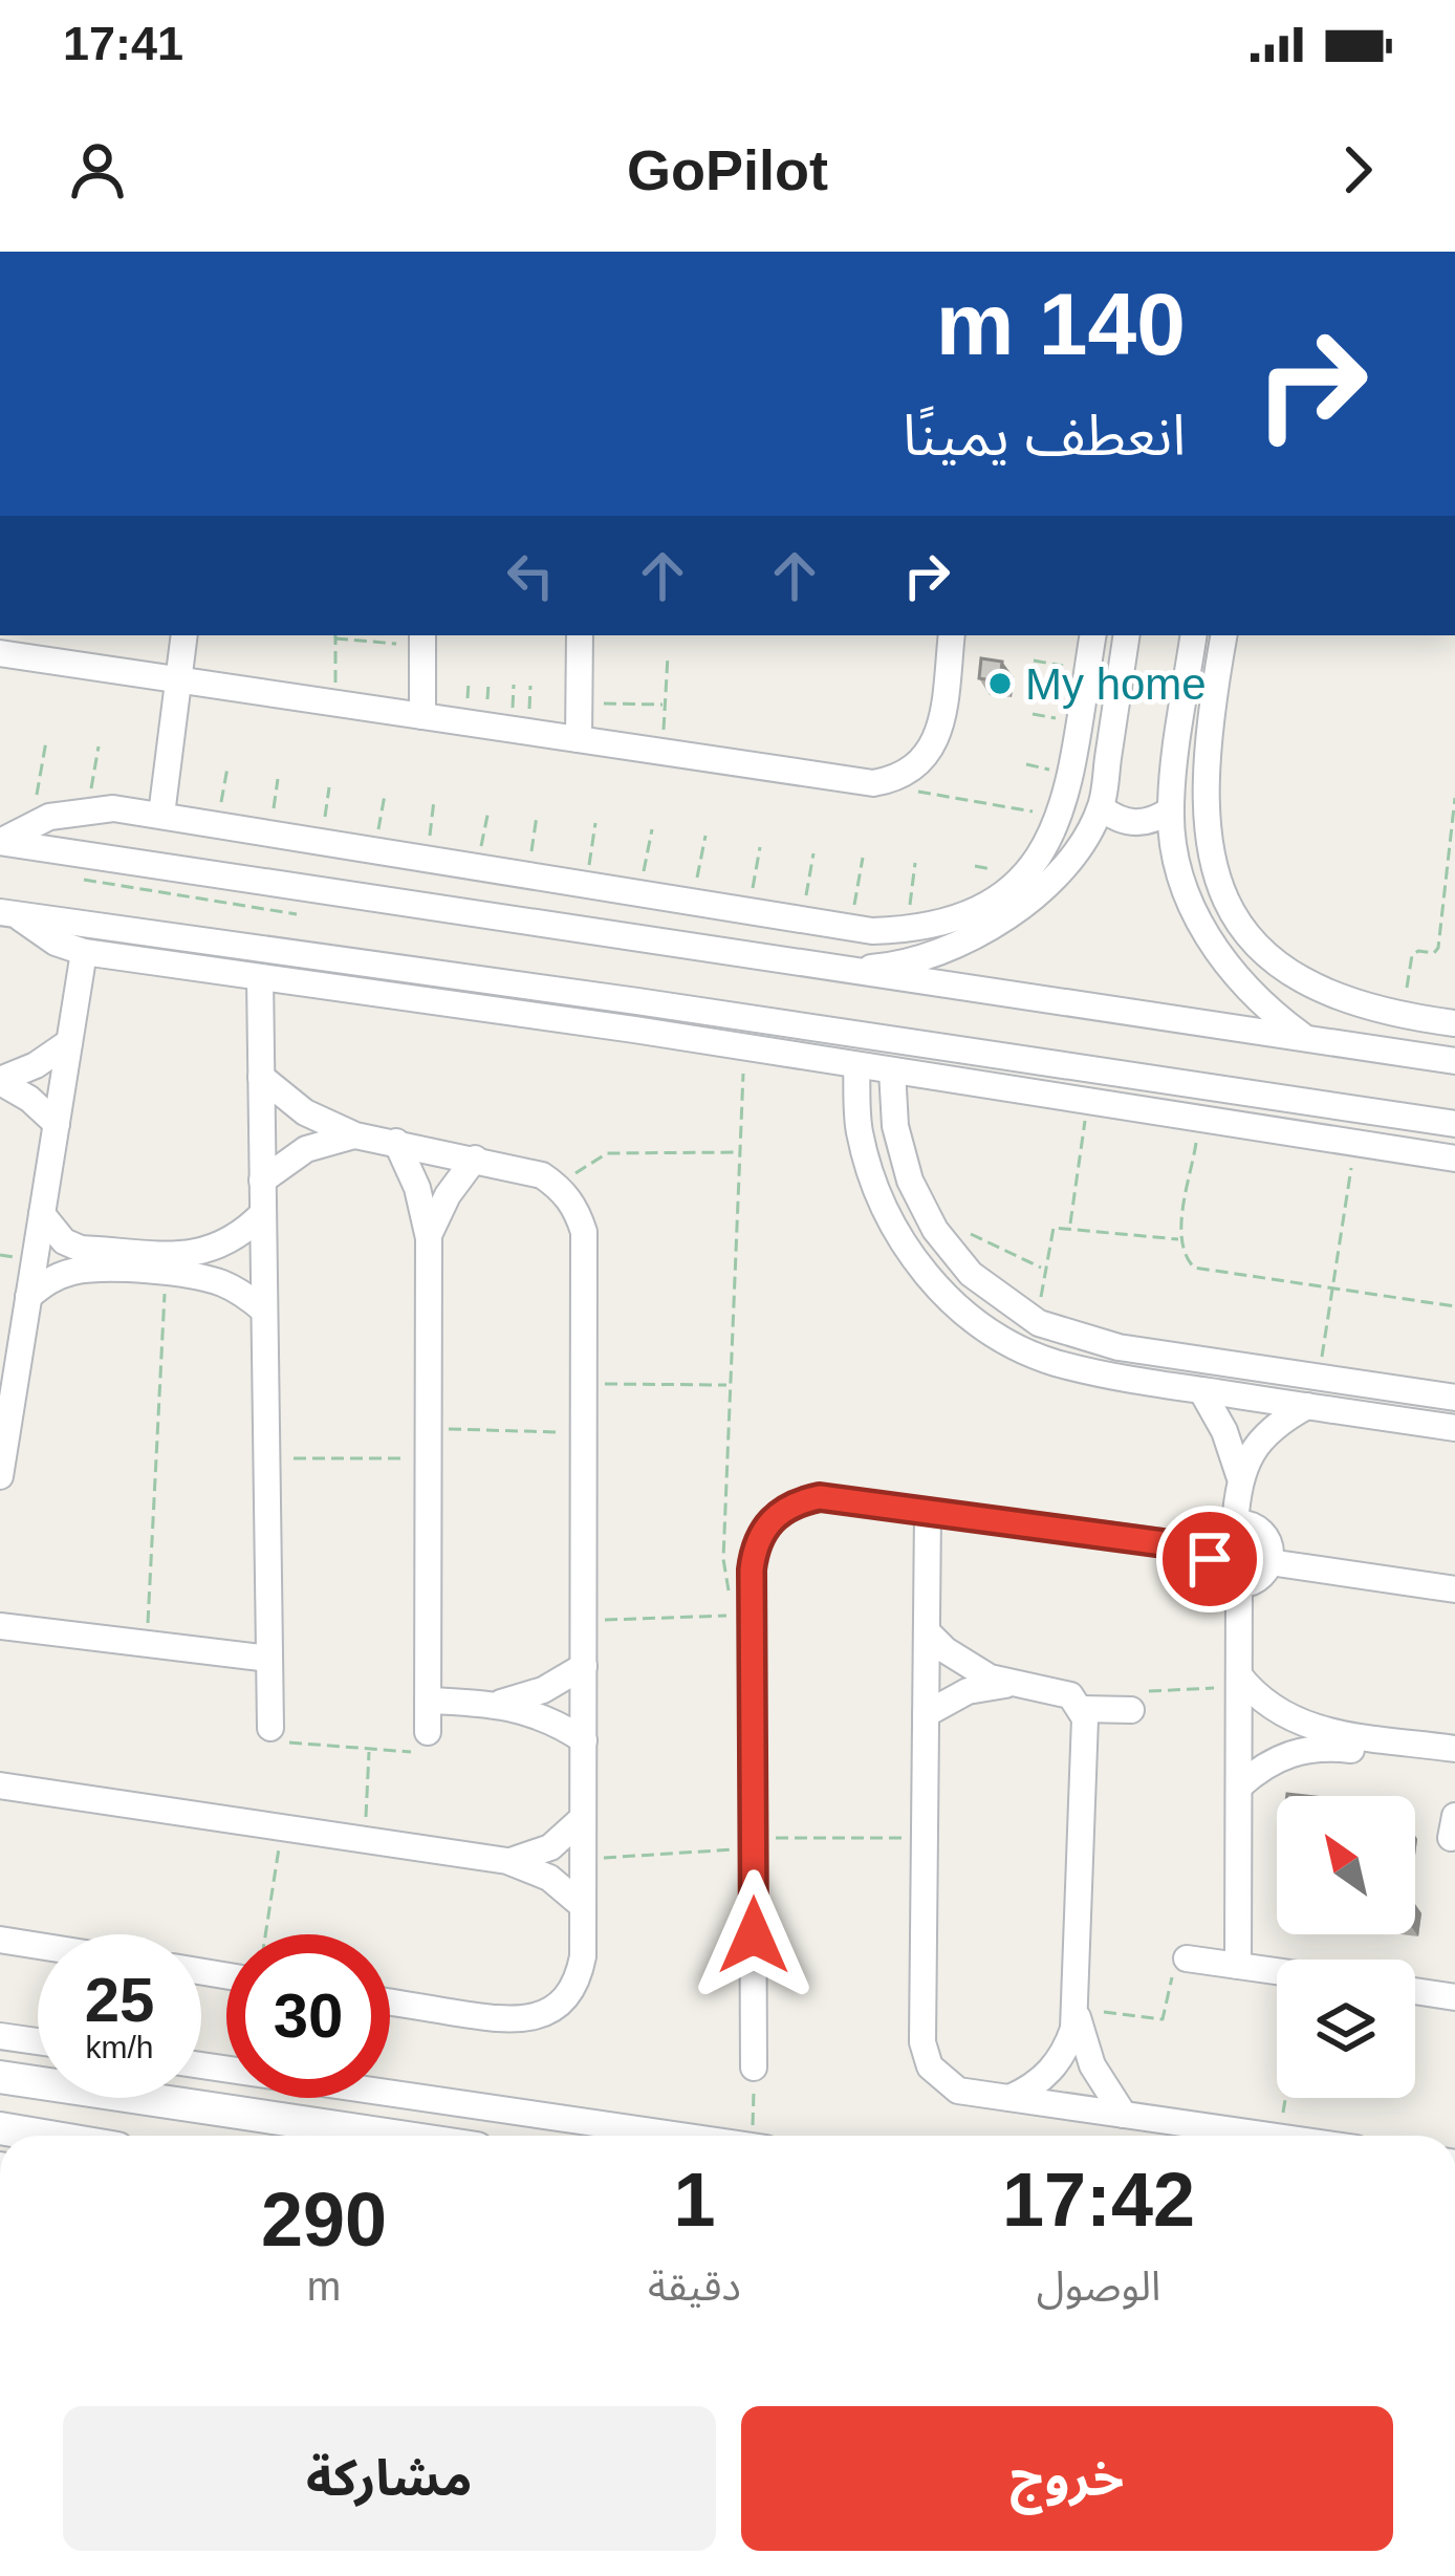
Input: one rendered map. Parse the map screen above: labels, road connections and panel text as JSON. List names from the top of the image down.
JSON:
{
  "places": ["My home"],
  "north": "top left",
  "page": {
    "status": "17:41",
    "header": "GoPilot",
    "turn": ["140 m", "انعطف يمينًا"],
    "speed": "25 km/h",
    "limit": "30",
    "eta": [
      "17:42",
      "الوصول",
      "1",
      "دقيقة",
      "290",
      "m"
    ],
    "buttons": ["خروج", "مشاركة"]
  }
}
